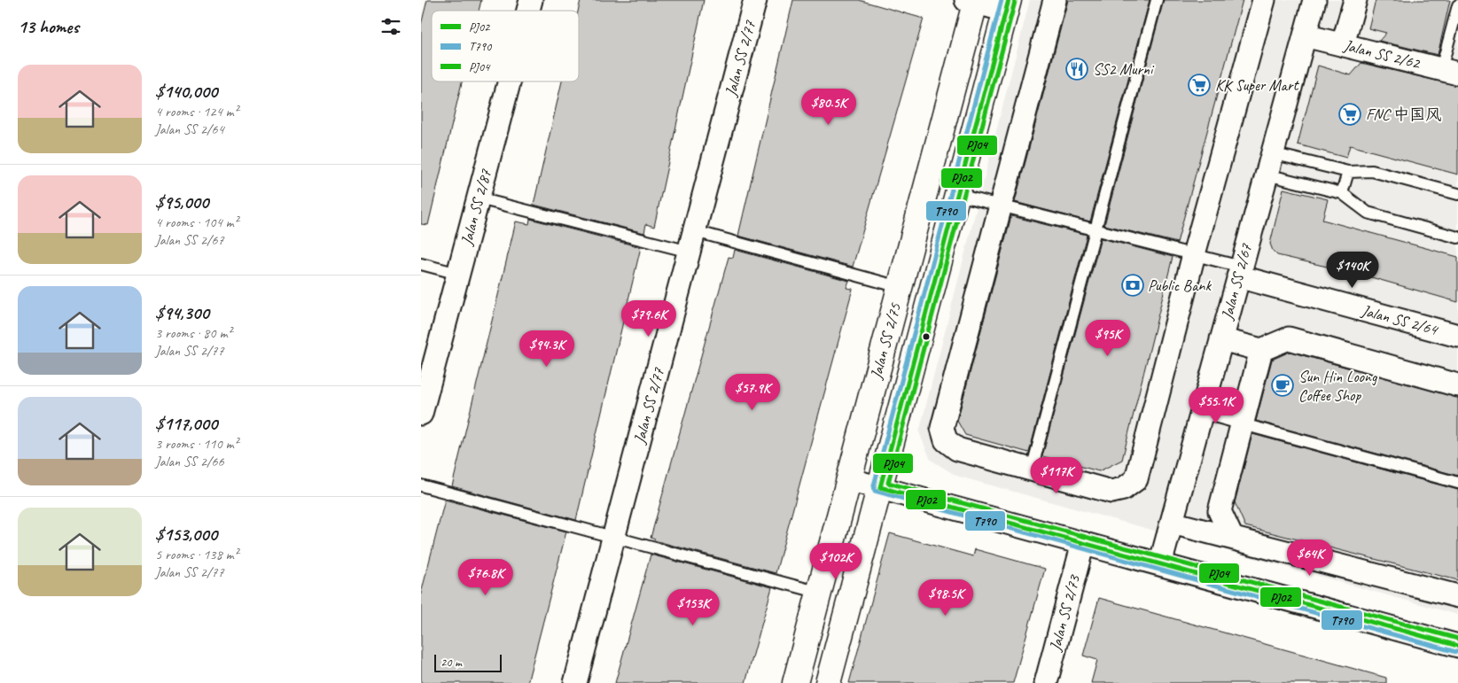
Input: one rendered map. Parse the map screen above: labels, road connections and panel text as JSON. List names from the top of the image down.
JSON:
{
  "streets": {
    "street": [
      "Jalan SS 2/62",
      "Jalan SS 2/77",
      "Jalan SS 2/87",
      "Jalan SS 2/67",
      "Jalan SS 2/64",
      "Jalan SS 2/75",
      "Jalan SS 2/73"
    ]
  },
  "crossings": [
    ["Jalan SS 2/62", "Jalan SS 2/67"],
    ["Jalan SS 2/67", "Jalan SS 2/64"]
  ],
  "places": {
    "restaurant": ["SS2 Murni"],
    "supermarket": ["KK Super Mart", "FNC 中国风"],
    "bank": ["Public Bank"],
    "cafe": ["Sun Hin Loong Coffee Shop"]
  },
  "lines": ["transit line PJ02", "transit line T790", "transit line PJ04"],
  "legend": ["PJ02", "T790", "PJ04"],
  "scale_bar": "20 m",
  "page": {
    "heading": "13 homes",
    "list": [
      {
        "name": "$140,000",
        "note": "4 rooms · 124 m² · Jalan SS 2/64"
      },
      {
        "name": "$95,000",
        "note": "4 rooms · 104 m² · Jalan SS 2/67"
      },
      {
        "name": "$94,300",
        "note": "3 rooms · 80 m² · Jalan SS 2/77"
      },
      {
        "name": "$117,000",
        "note": "3 rooms · 110 m² · Jalan SS 2/66"
      },
      {
        "name": "$153,000",
        "note": "5 rooms · 138 m² · Jalan SS 2/77"
      }
    ],
    "price": [
      "$80.5K",
      "$140K",
      "$79.6K",
      "$95K",
      "$94.3K",
      "$57.9K",
      "$55.1K",
      "$117K",
      "$64K",
      "$102K",
      "$76.8K",
      "$98.5K",
      "$153K"
    ],
    "scale": "20 m"
  }
}
